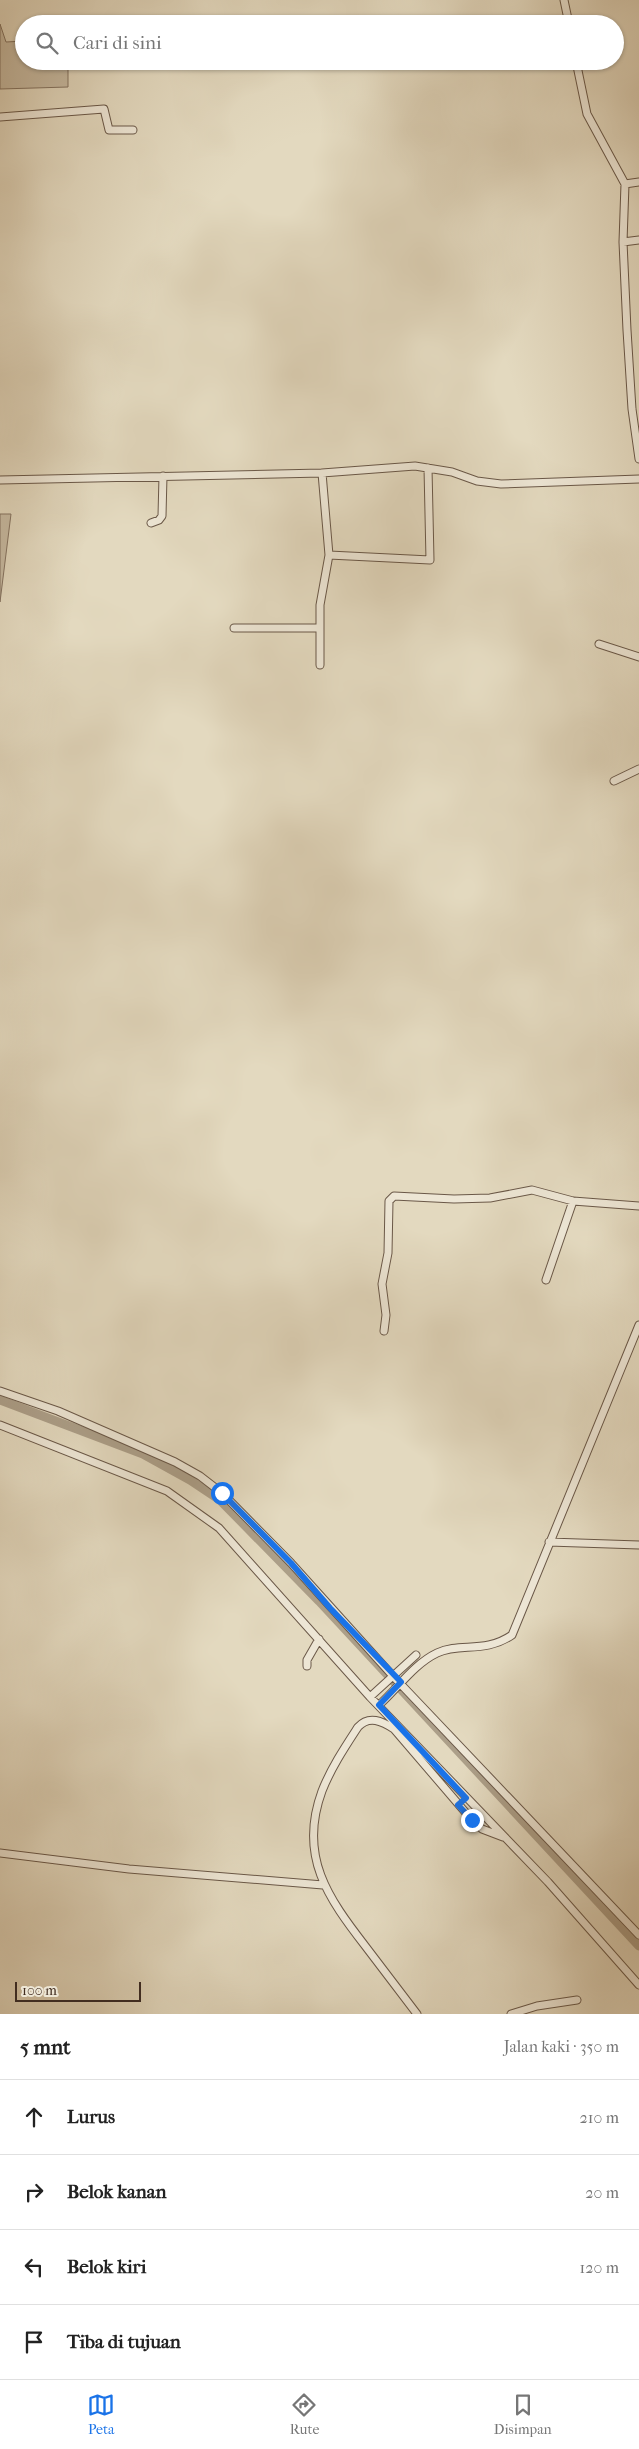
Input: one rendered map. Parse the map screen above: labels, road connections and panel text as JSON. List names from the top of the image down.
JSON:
{
  "scale_bar": "100 m",
  "page": {
    "search": "Cari di sini",
    "scale": "100 m",
    "heading": ["5 mnt", "Jalan kaki · 350 m"],
    "list": [
      ["Lurus", "210 m"],
      ["Belok kanan", "20 m"],
      ["Belok kiri", "120 m"],
      "Tiba di tujuan"
    ],
    "nav": ["Peta", "Rute", "Disimpan"]
  }
}
